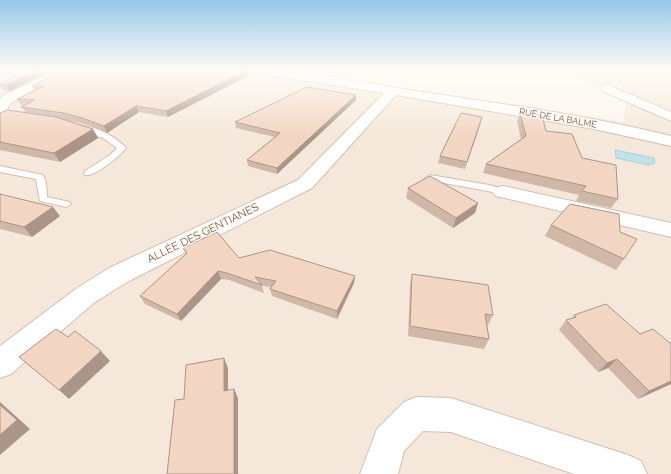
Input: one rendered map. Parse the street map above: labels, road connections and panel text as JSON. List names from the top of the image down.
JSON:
{
  "streets": {
    "street": ["RUE DE LA BALME", "ALLÉE DES GENTIANES"]
  }
}
